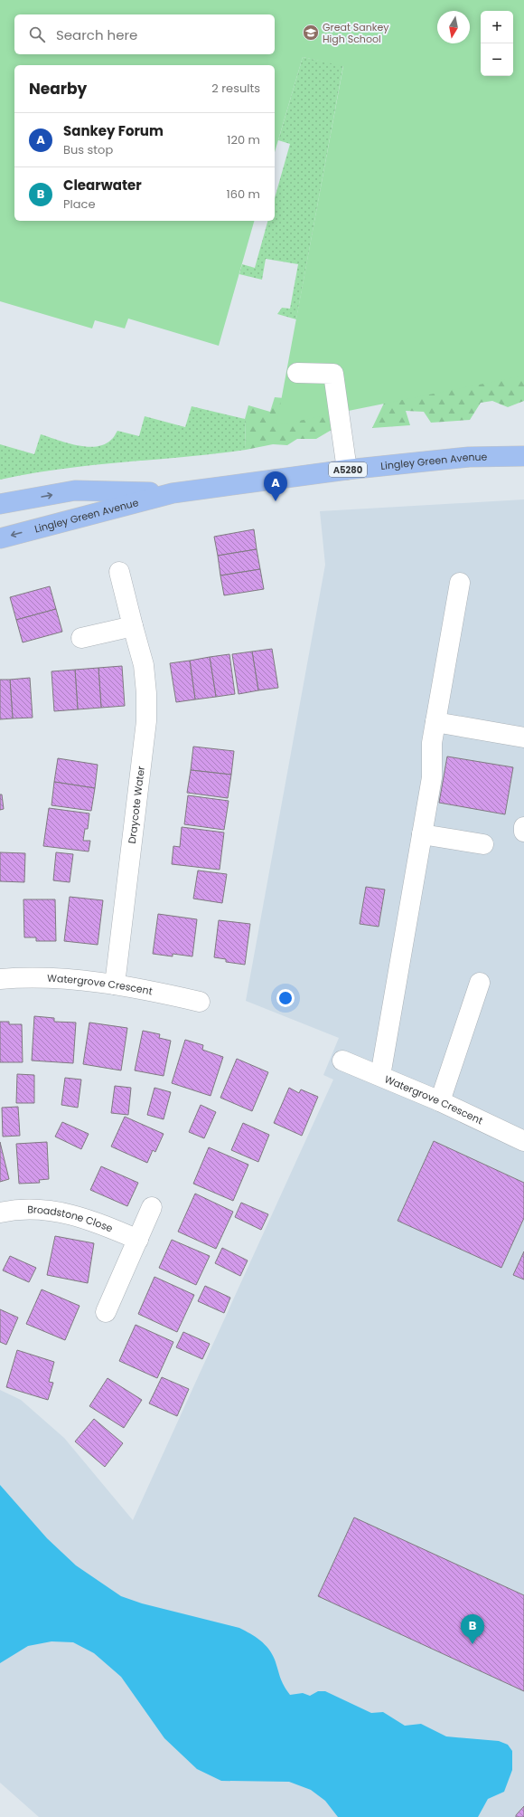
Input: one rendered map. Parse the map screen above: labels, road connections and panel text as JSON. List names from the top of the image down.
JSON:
{
  "streets": {
    "main road": ["Lingley Green Avenue", "A5280"],
    "street": ["Draycote Water", "Watergrove Crescent", "Broadstone Close"]
  },
  "crossings": [
    ["Draycote Water", "Watergrove Crescent"]
  ],
  "places": {
    "school or university": ["Great Sankey High School"]
  },
  "north": "bottom",
  "page": {
    "map_buttons": ["+", "−"],
    "search": "Search here",
    "heading": ["Nearby", "2 results"],
    "list": [
      {
        "mark": "A",
        "name": "Sankey Forum",
        "note": "Bus stop",
        "value": "120 m"
      },
      {
        "mark": "B",
        "name": "Clearwater",
        "note": "Place",
        "value": "160 m"
      }
    ],
    "pins": ["A", "B"]
  }
}
